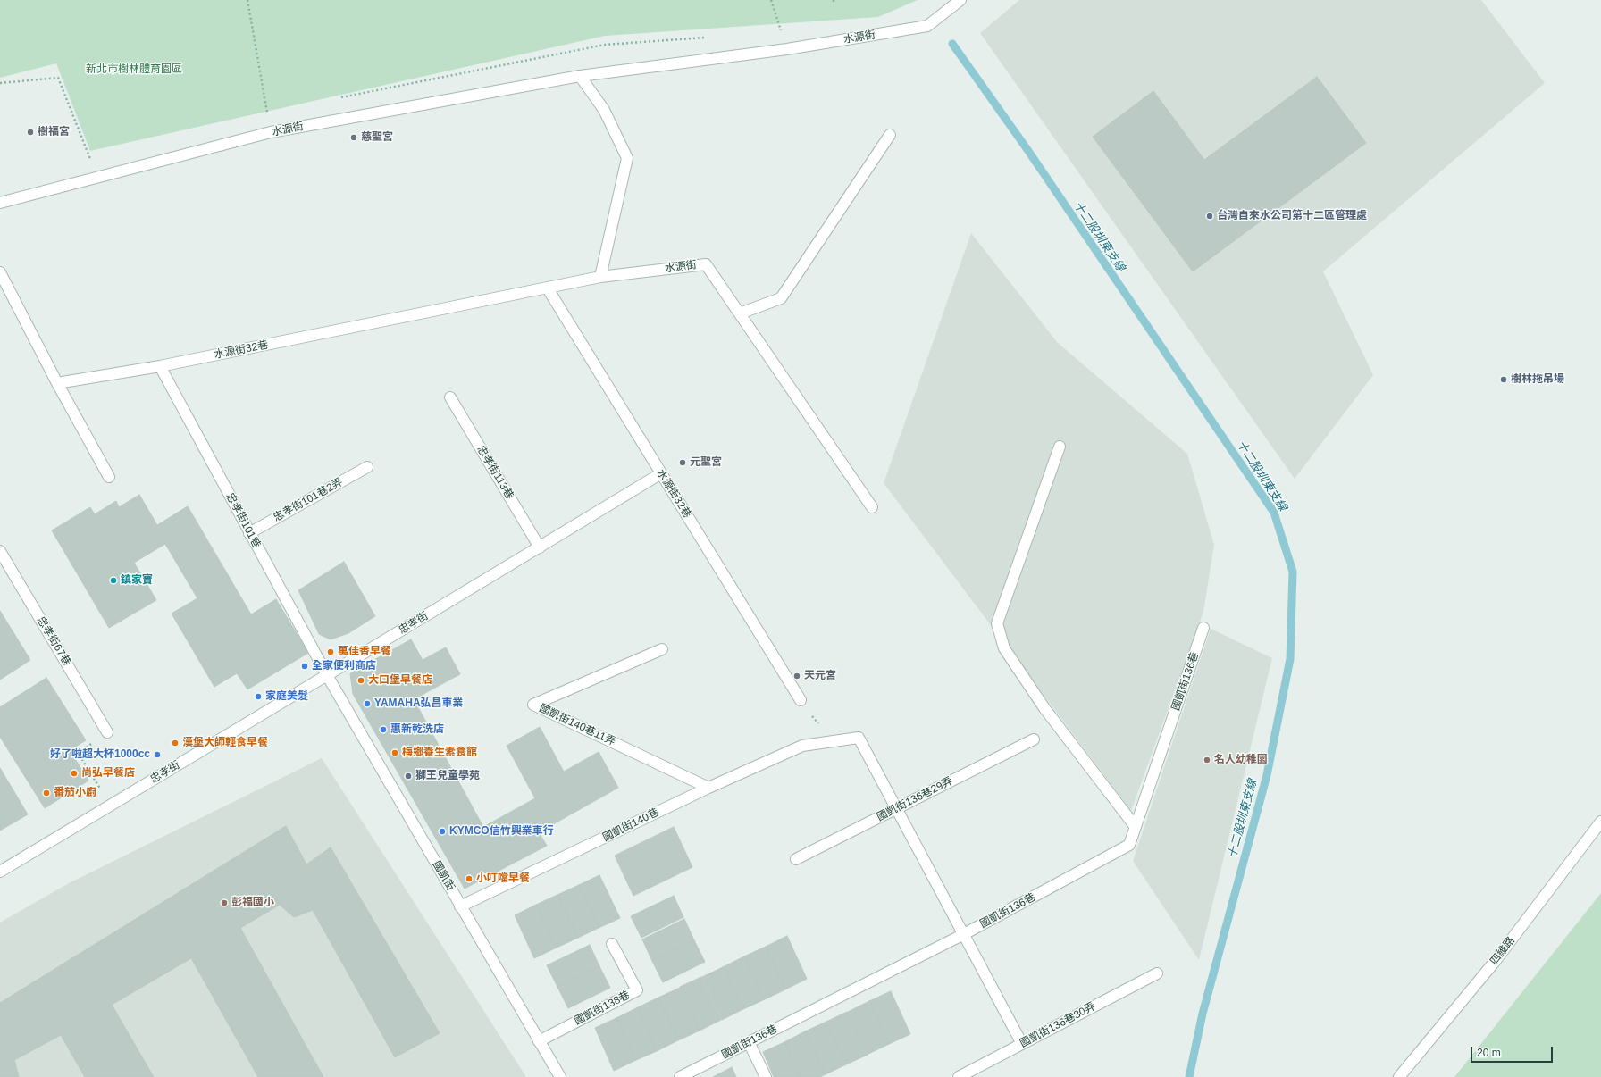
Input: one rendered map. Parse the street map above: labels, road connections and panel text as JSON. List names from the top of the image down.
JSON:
{
  "streets": {
    "street": [
      "水源街",
      "水源街32巷",
      "忠孝街113巷",
      "忠孝街101巷2弄",
      "忠孝街101巷",
      "忠孝街",
      "忠孝街67巷",
      "國凱街136巷",
      "國凱街140巷11弄",
      "國凱街136巷29弄",
      "國凱街140巷",
      "國凱街",
      "四維路",
      "國凱街138巷",
      "國凱街136巷30弄"
    ]
  },
  "crossings": [
    ["水源街", "水源街32巷"],
    ["水源街32巷", "忠孝街101巷"],
    ["水源街32巷", "忠孝街"],
    ["忠孝街113巷", "忠孝街"],
    ["忠孝街101巷2弄", "忠孝街101巷"],
    ["忠孝街101巷", "忠孝街"],
    ["忠孝街101巷", "國凱街"],
    ["忠孝街", "國凱街"],
    ["國凱街140巷11弄", "國凱街140巷"],
    ["國凱街136巷29弄", "國凱街140巷"],
    ["國凱街140巷", "國凱街"],
    ["國凱街", "國凱街138巷"]
  ],
  "water": ["十二股圳東支線"],
  "parks": ["新北市樹林體育園區"],
  "places": [
    "樹福宮",
    "慈聖宮",
    "台灣自來水公司第十二區管理處",
    "樹林拖吊場",
    "元聖宮",
    "鎮家寶",
    "萬佳香早餐",
    "全家便利商店",
    "天元宮",
    "大口堡早餐店",
    "家庭美髮",
    "YAMAHA弘昌車業",
    "惠新乾洗店",
    "漢堡大師輕食早餐",
    "梅鄉養生素食館",
    "好了啦超大杯1000cc",
    "名人幼稚園",
    "尚弘早餐店",
    "獅王兒童學苑",
    "番茄小廚",
    "KYMCO信竹興業車行",
    "小叮噹早餐",
    "彭福國小"
  ],
  "scale_bar": "20 m"
}
